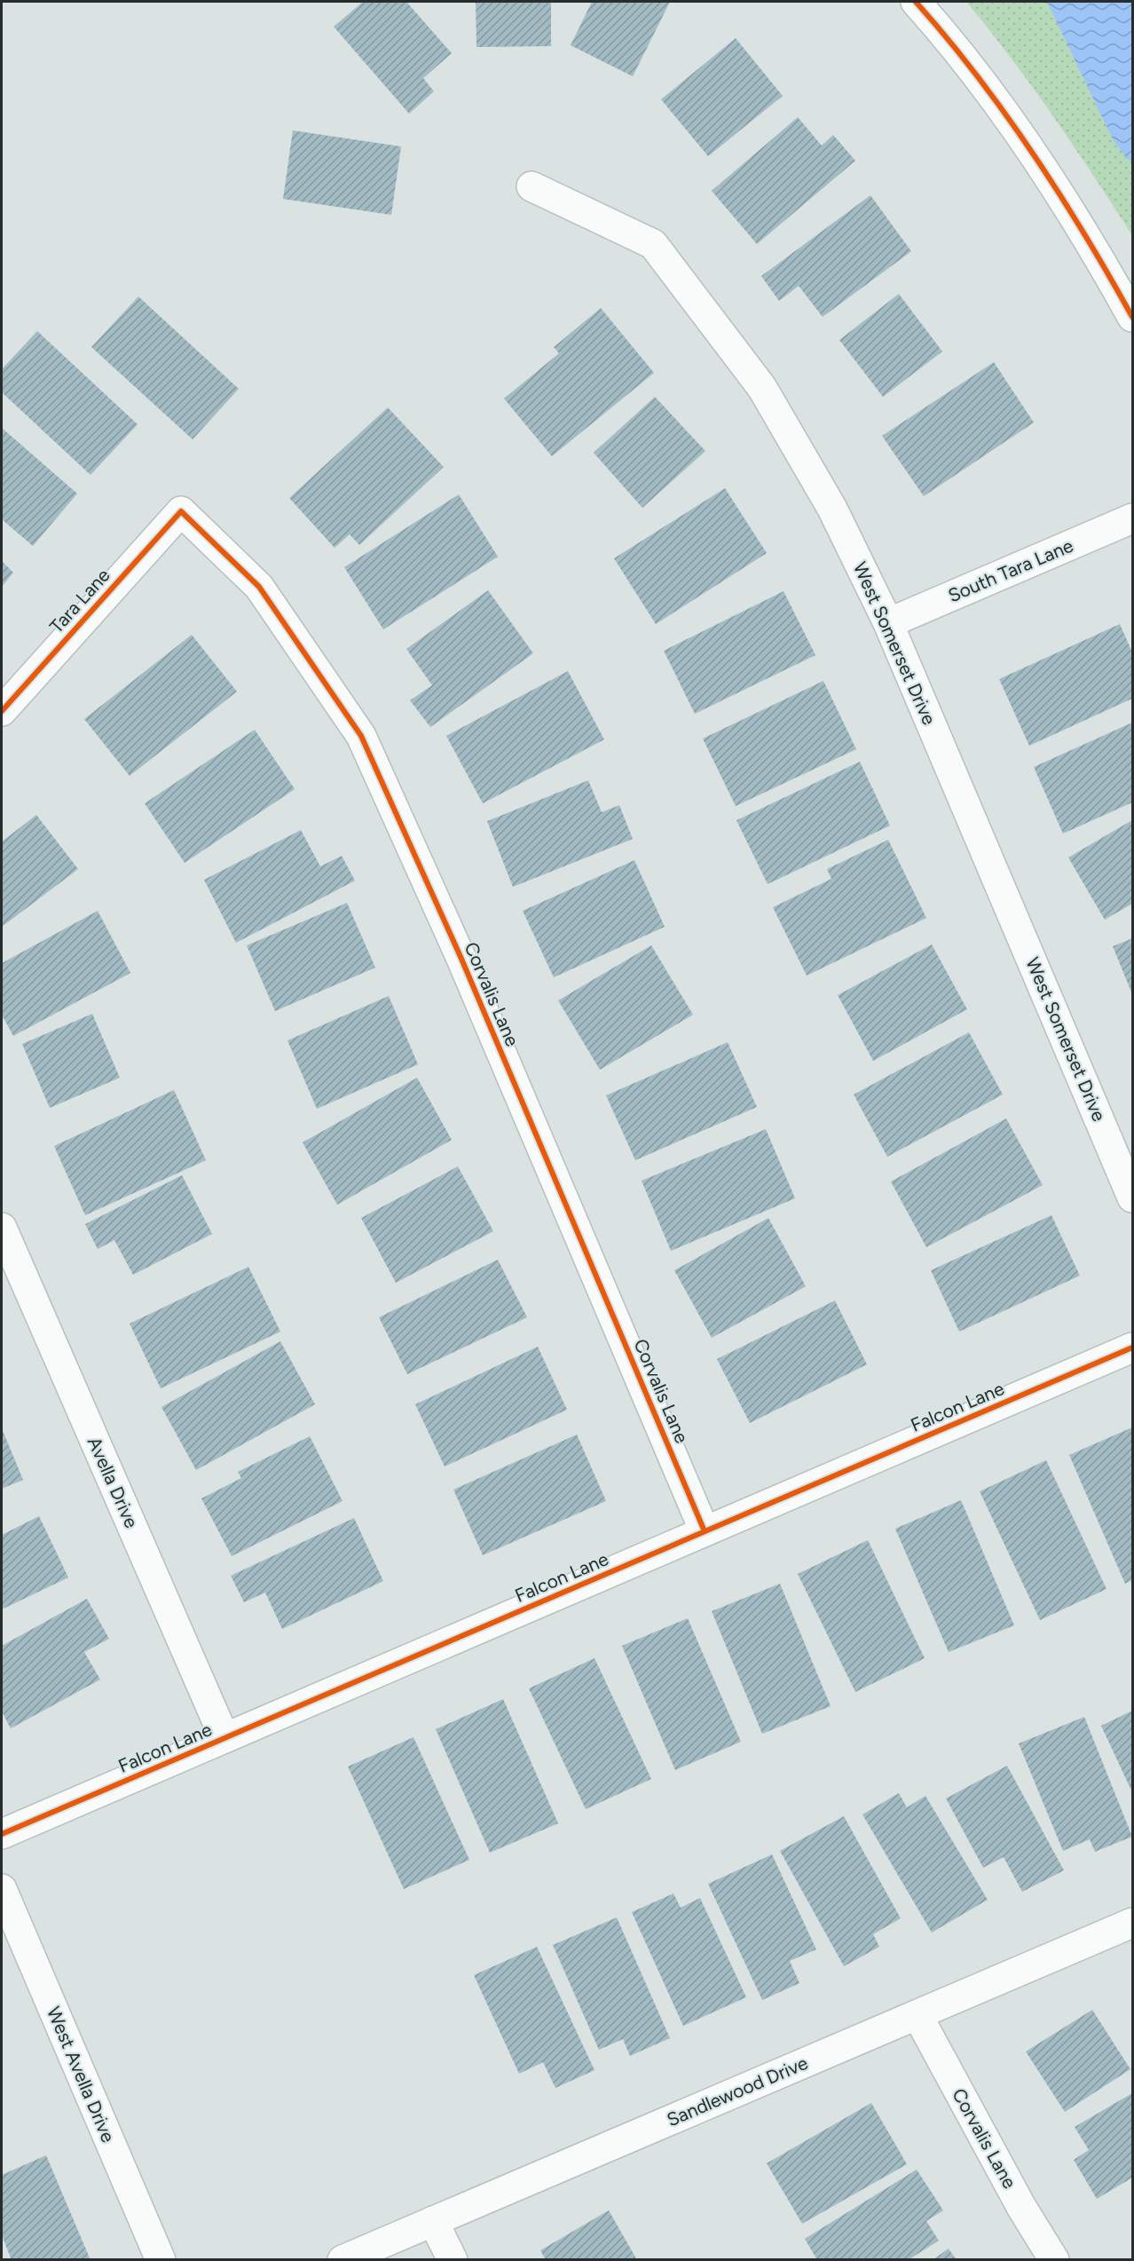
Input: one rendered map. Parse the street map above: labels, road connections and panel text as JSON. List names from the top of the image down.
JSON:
{
  "streets": {
    "street": [
      "South Tara Lane",
      "Tara Lane",
      "West Somerset Drive",
      "Corvalis Lane",
      "Falcon Lane",
      "Avella Drive",
      "West Avella Drive",
      "Sandlewood Drive"
    ]
  },
  "crossings": [
    ["South Tara Lane", "West Somerset Drive"],
    ["Tara Lane", "Corvalis Lane"],
    ["Corvalis Lane", "Falcon Lane"],
    ["Corvalis Lane", "Sandlewood Drive"],
    ["Falcon Lane", "Avella Drive"]
  ]
}
